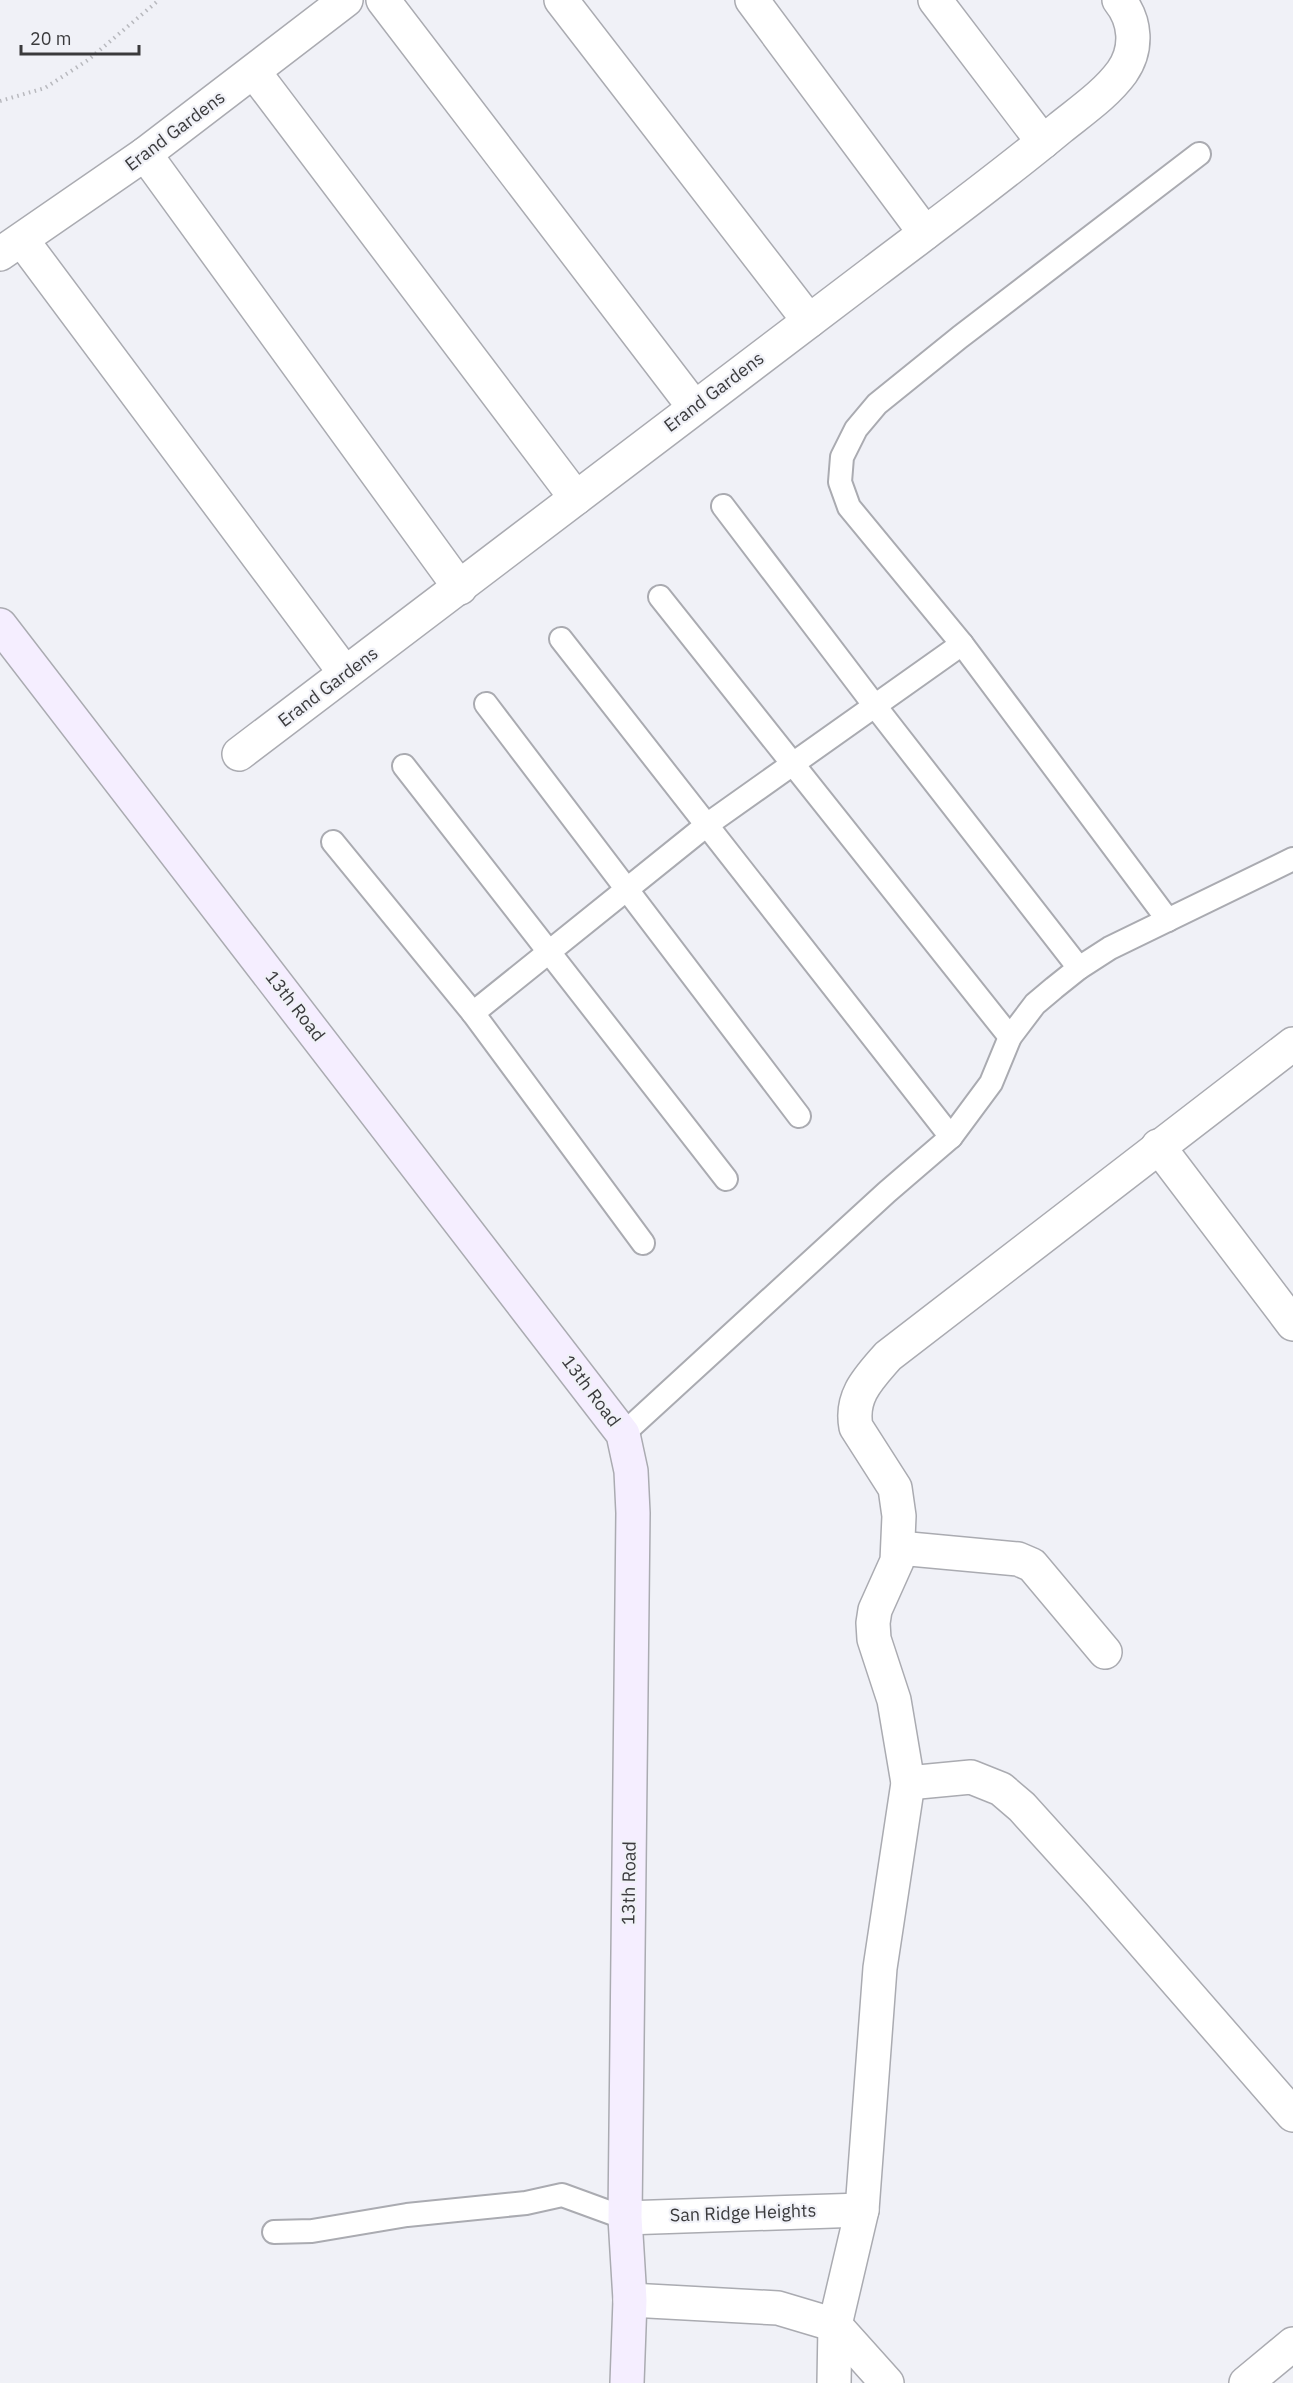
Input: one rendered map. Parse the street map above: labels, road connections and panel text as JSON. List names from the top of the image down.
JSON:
{
  "streets": {
    "street": ["Erand Gardens", "13th Road", "San Ridge Heights"]
  },
  "crossings": [
    ["13th Road", "San Ridge Heights"]
  ],
  "scale_bar": "20 m"
}
